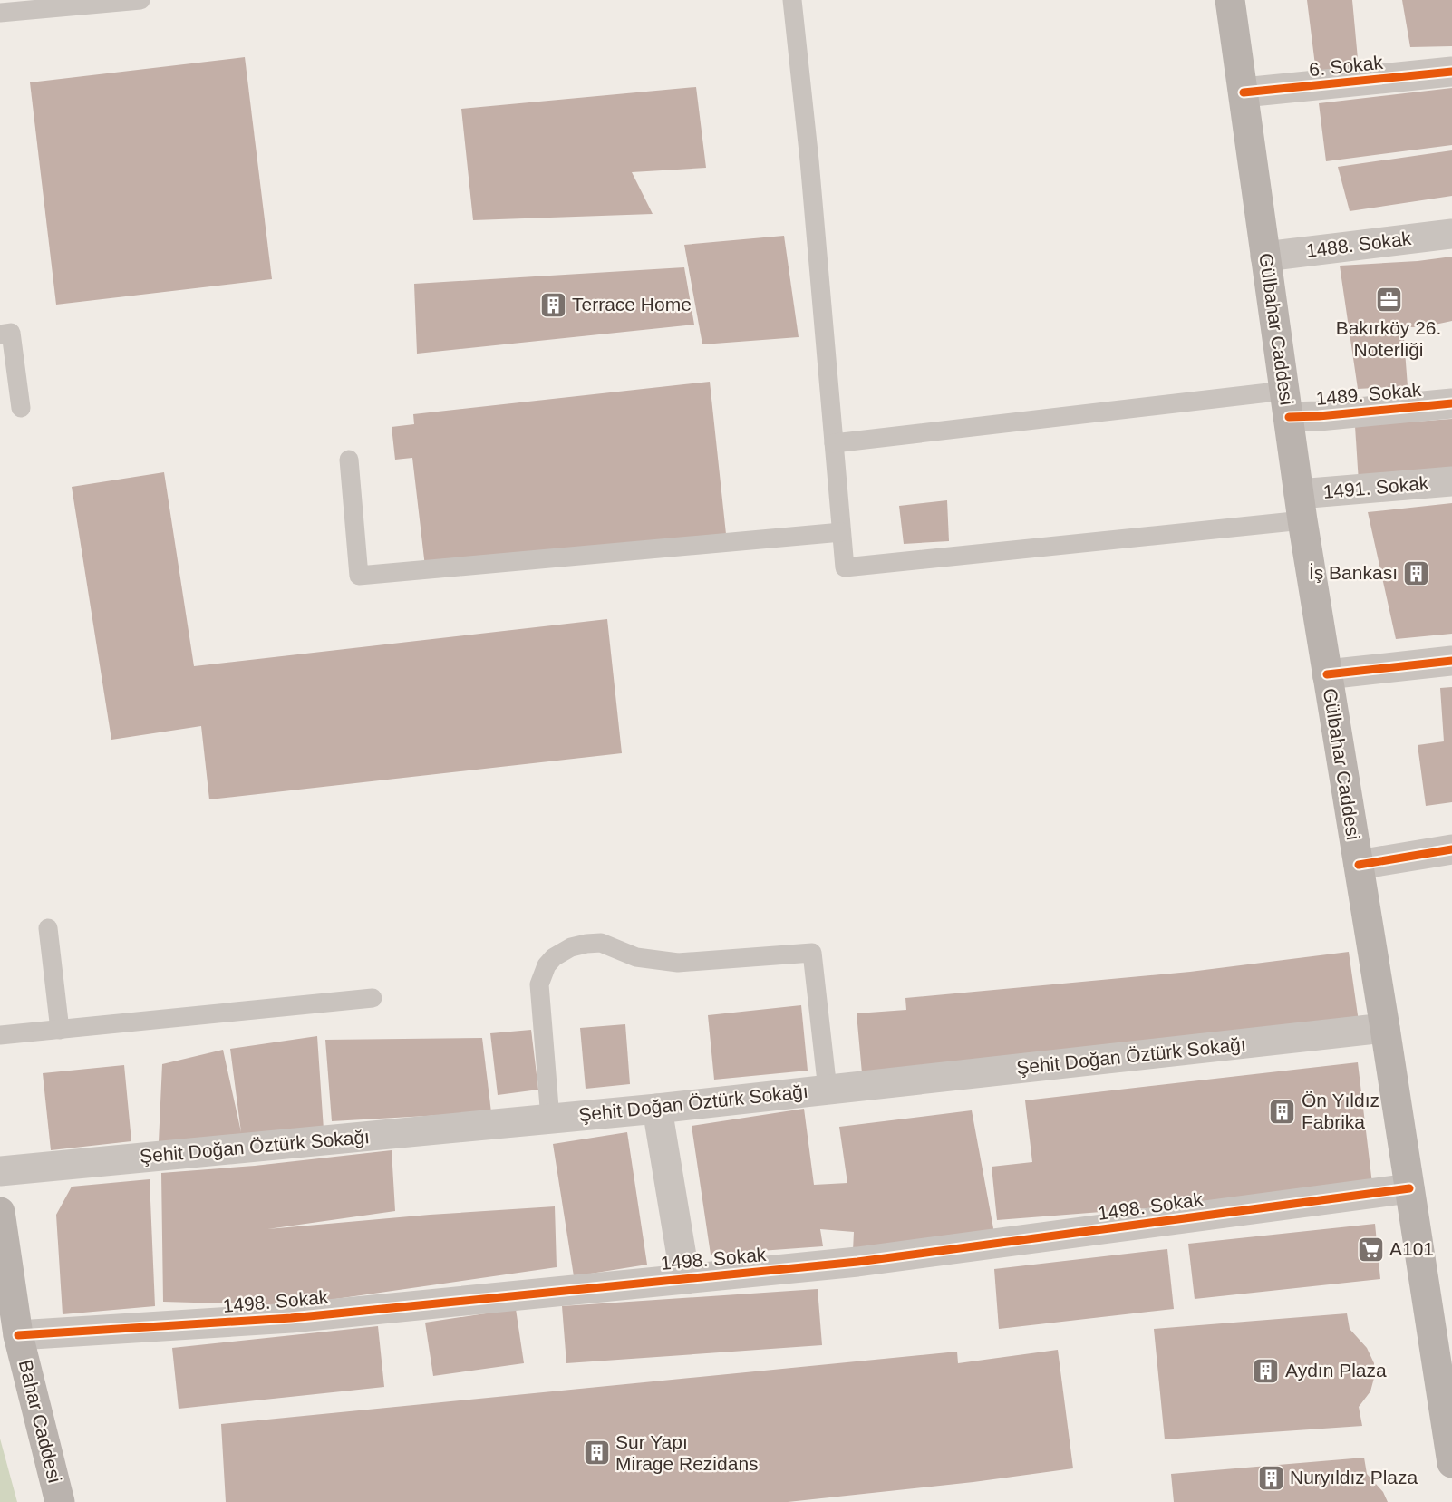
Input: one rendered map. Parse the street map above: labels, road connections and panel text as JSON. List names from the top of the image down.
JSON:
{
  "streets": {
    "main road": ["Gülbahar Caddesi", "Bahar Caddesi"],
    "street": [
      "6. Sokak",
      "1488. Sokak",
      "1489. Sokak",
      "1491. Sokak",
      "Şehit Doğan Öztürk Sokağı",
      "1498. Sokak"
    ]
  },
  "crossings": [
    ["6. Sokak", "Gülbahar Caddesi"],
    ["1488. Sokak", "Gülbahar Caddesi"],
    ["Gülbahar Caddesi", "1489. Sokak"],
    ["Gülbahar Caddesi", "1491. Sokak"],
    ["Gülbahar Caddesi", "Şehit Doğan Öztürk Sokağı"],
    ["Gülbahar Caddesi", "1498. Sokak"],
    ["1498. Sokak", "Bahar Caddesi"]
  ],
  "places": {
    "office": ["Bakırköy 26. Noterliği"],
    "building": [
      "Terrace Home",
      "İş Bankası",
      "Ön Yıldız Fabrika",
      "Aydın Plaza",
      "Sur Yapı Mirage Rezidans",
      "Nuryıldız Plaza"
    ],
    "supermarket": ["A101"]
  }
}
